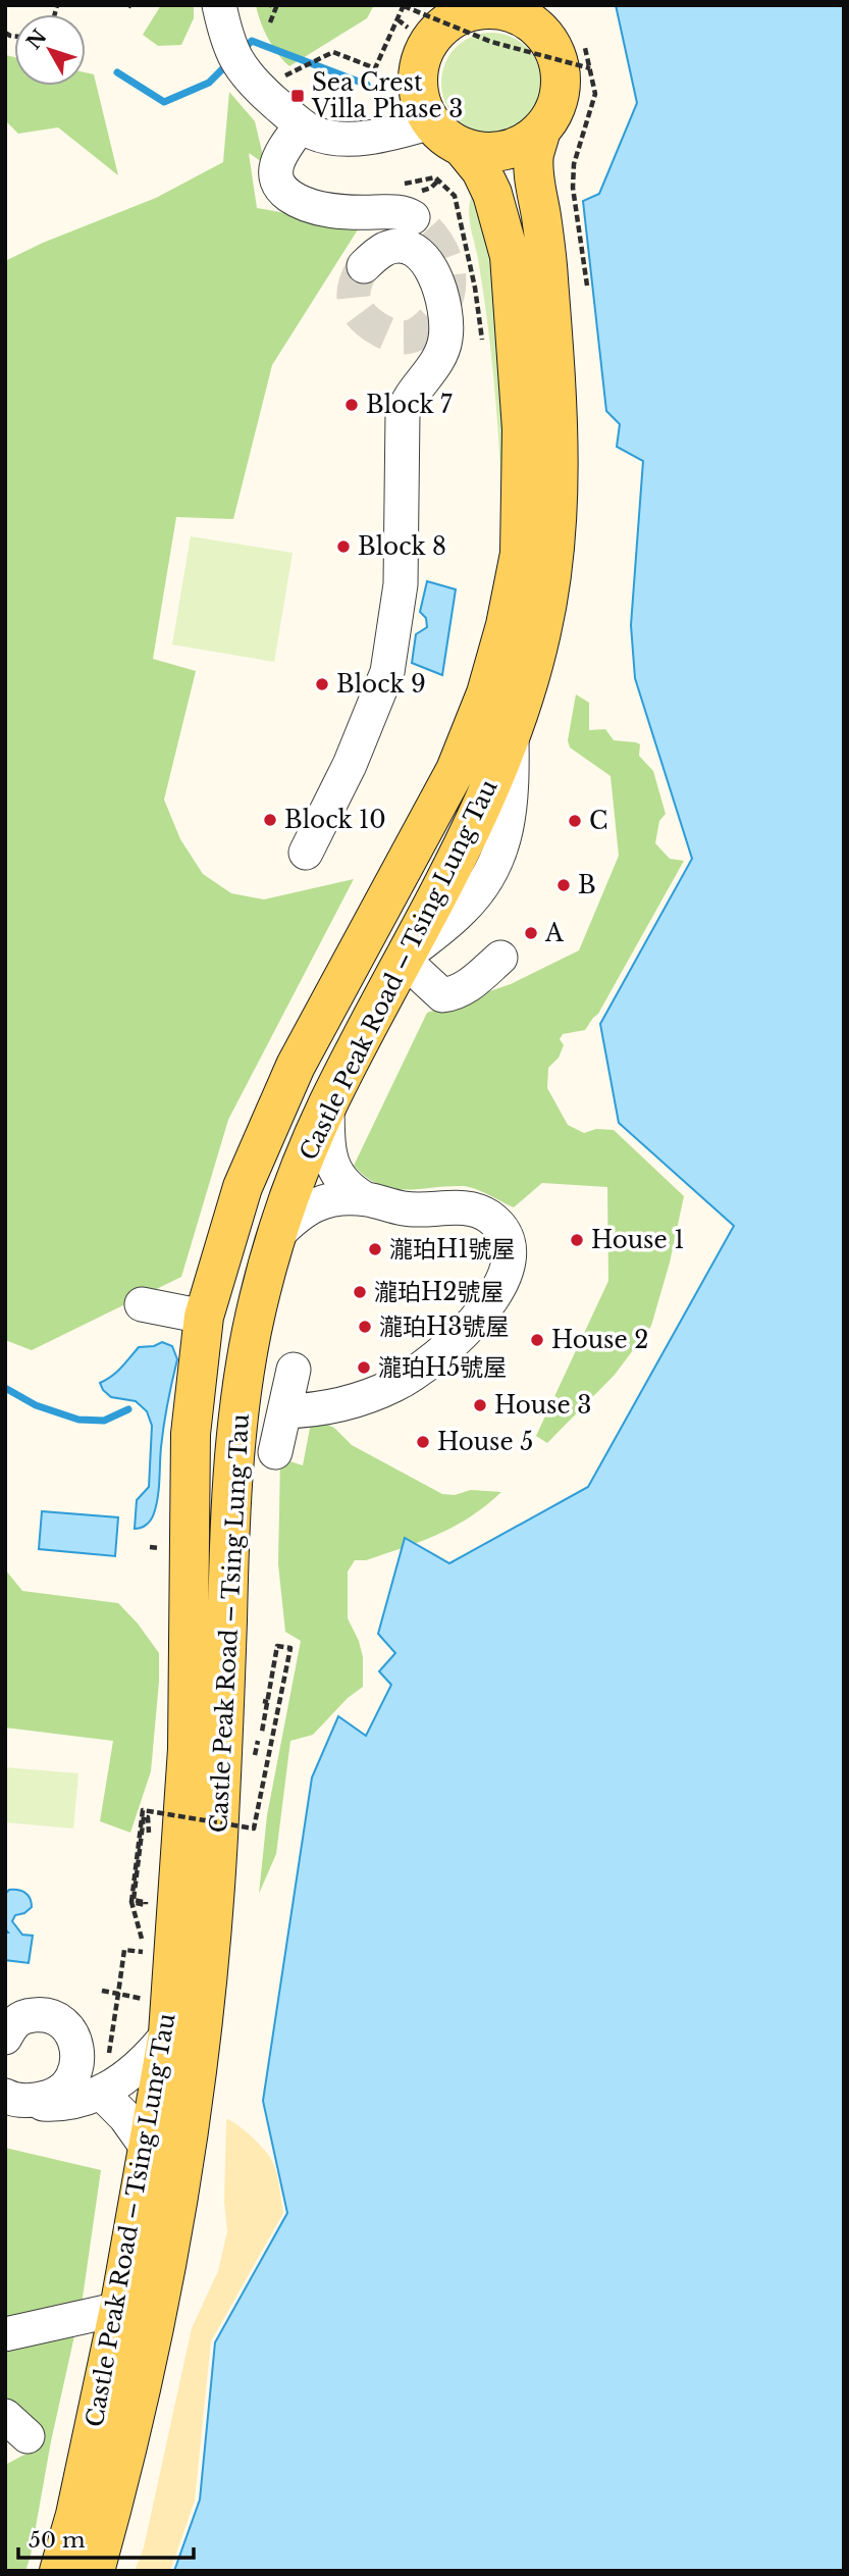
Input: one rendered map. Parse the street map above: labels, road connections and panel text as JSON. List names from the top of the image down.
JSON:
{
  "streets": {
    "main road": ["Castle Peak Road – Tsing Lung Tau"]
  },
  "places": {
    "transit": ["Sea Crest Villa Phase 3"],
    "other": [
      "Block 7",
      "Block 8",
      "Block 9",
      "Block 10",
      "C",
      "B",
      "A",
      "House 1",
      "瀧珀H1號屋",
      "瀧珀H2號屋",
      "瀧珀H3號屋",
      "House 2",
      "瀧珀H5號屋",
      "House 3",
      "House 5"
    ]
  },
  "scale_bar": "50 m",
  "north": "top left"
}
